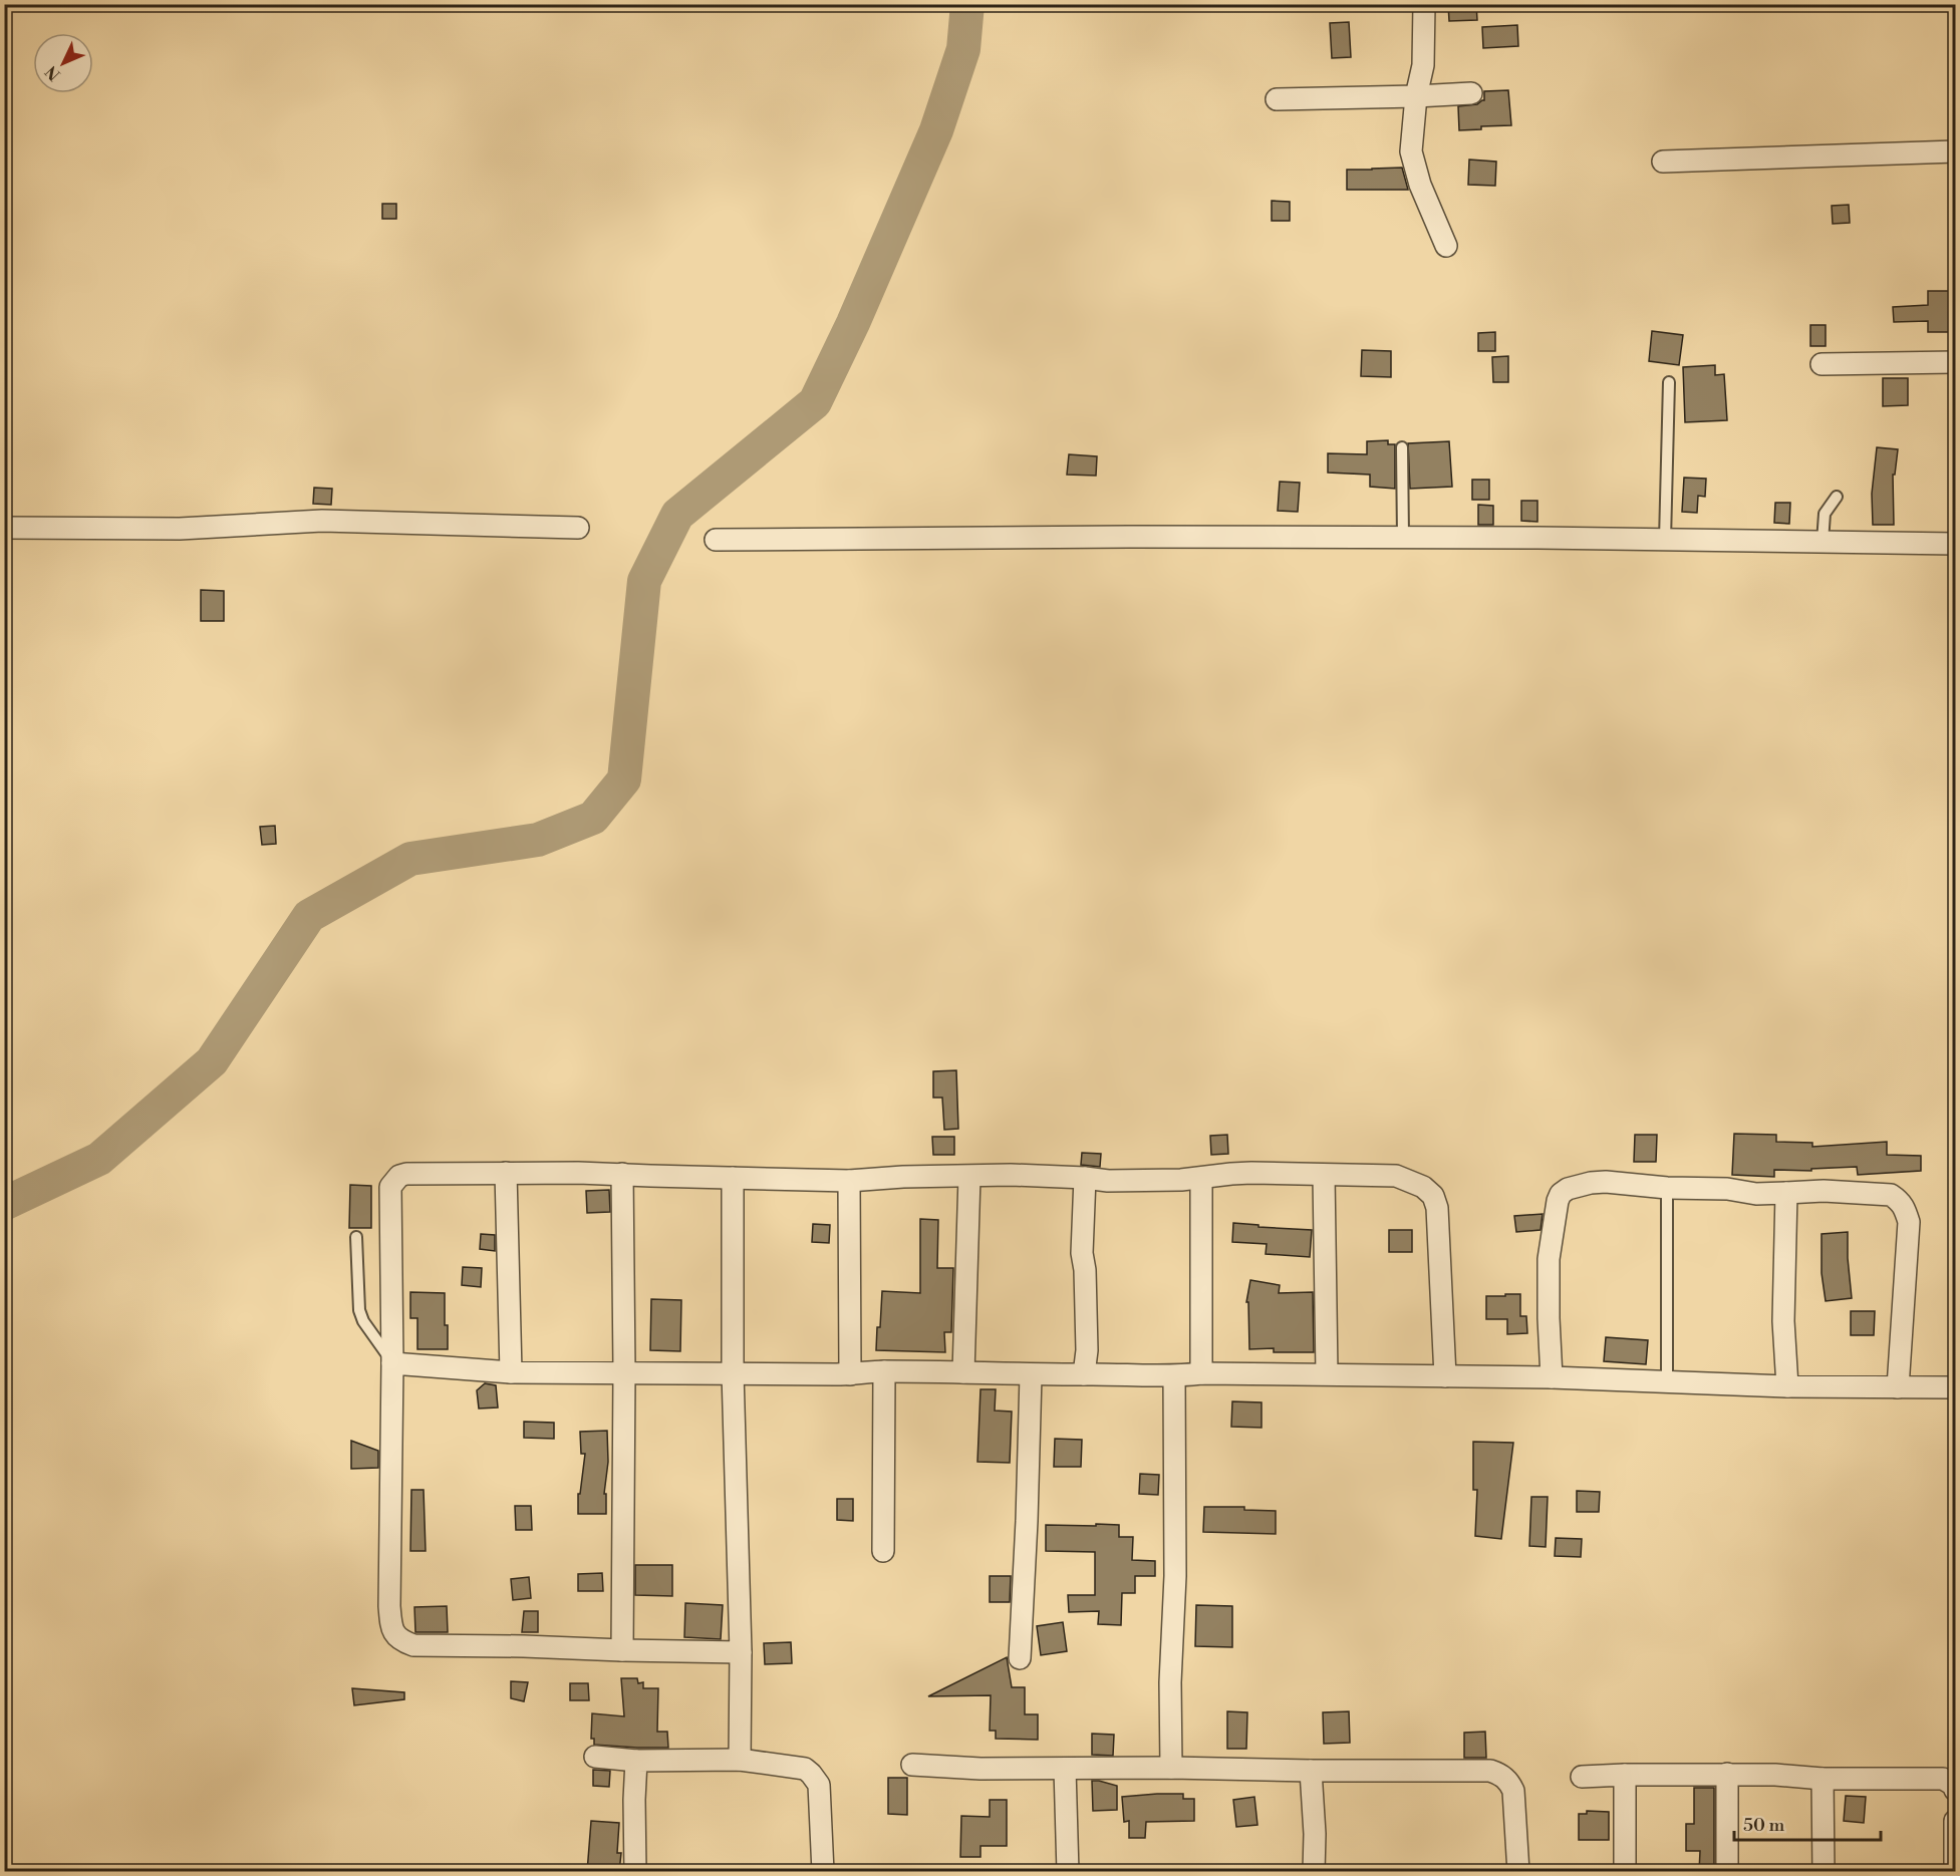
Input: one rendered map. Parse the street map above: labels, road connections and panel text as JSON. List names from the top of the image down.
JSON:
{
  "scale_bar": "50 m",
  "north": "bottom left"
}
